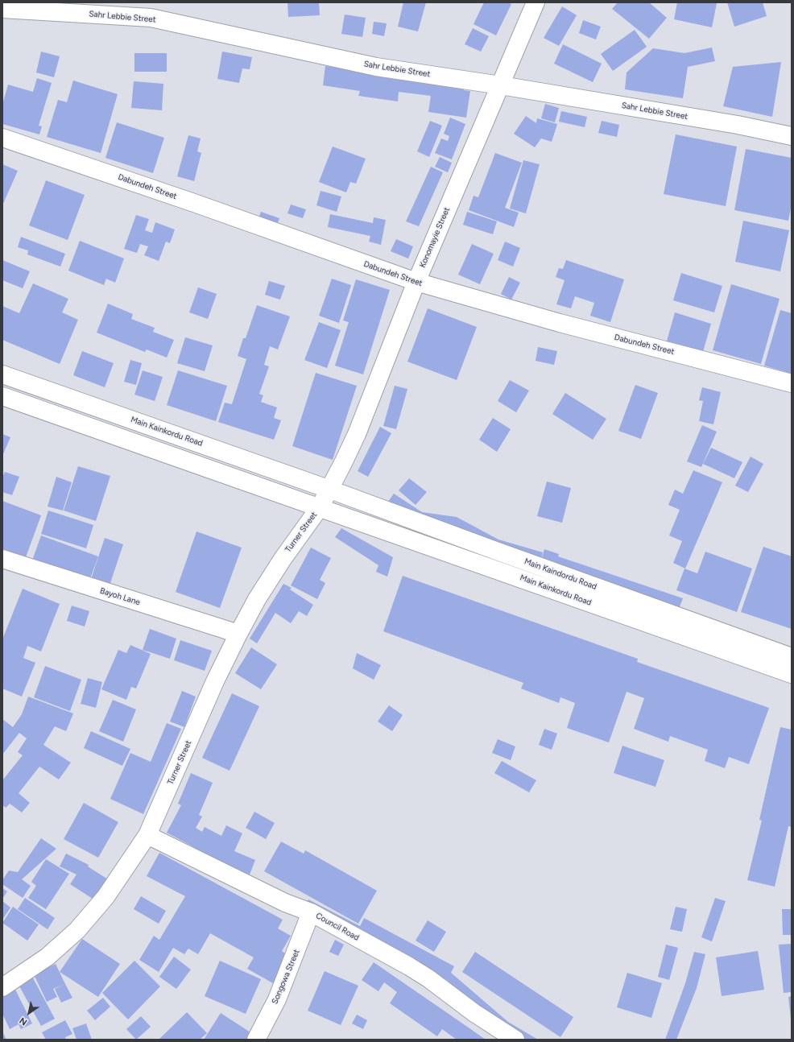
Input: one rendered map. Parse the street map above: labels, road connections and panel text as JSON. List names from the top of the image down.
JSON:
{
  "streets": {
    "street": [
      "Sahr Lebbie Street",
      "Dabundeh Street",
      "Konomayie Street",
      "Main Kainkordu Road",
      "Turner Street",
      "Main Kaindordu Road",
      "Bayoh Lane",
      "Council Road",
      "Songowa Street"
    ]
  },
  "crossings": [
    ["Sahr Lebbie Street", "Konomayie Street"],
    ["Dabundeh Street", "Konomayie Street"],
    ["Konomayie Street", "Main Kainkordu Road"],
    ["Konomayie Street", "Turner Street"],
    ["Konomayie Street", "Main Kaindordu Road"],
    ["Main Kainkordu Road", "Turner Street"],
    ["Main Kainkordu Road", "Main Kaindordu Road"],
    ["Turner Street", "Bayoh Lane"],
    ["Turner Street", "Council Road"],
    ["Council Road", "Songowa Street"]
  ],
  "north": "bottom left"
}
